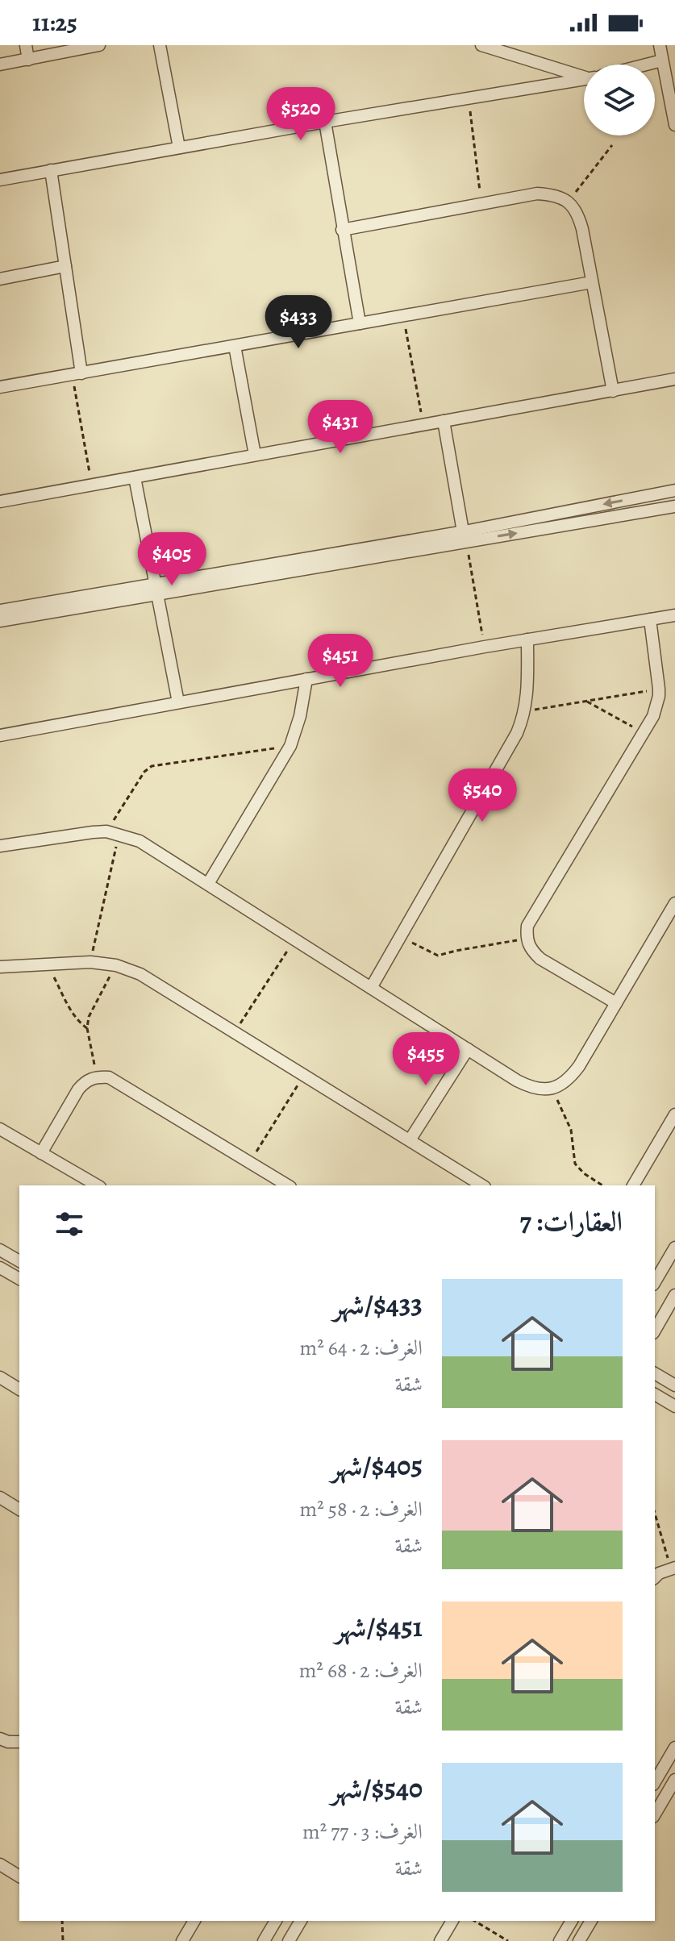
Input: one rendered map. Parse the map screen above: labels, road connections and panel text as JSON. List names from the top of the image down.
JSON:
{
  "page": {
    "status": "11:25",
    "price": [
      "$520",
      "$433",
      "$431",
      "$405",
      "$451",
      "$540",
      "$455"
    ],
    "heading": "العقارات: 7",
    "list": [
      {
        "name": "$433/شهر",
        "note": "الغرف: 2 · 64 m² · شقة"
      },
      {
        "name": "$405/شهر",
        "note": "الغرف: 2 · 58 m² · شقة"
      },
      {
        "name": "$451/شهر",
        "note": "الغرف: 2 · 68 m² · شقة"
      },
      {
        "name": "$540/شهر",
        "note": "الغرف: 3 · 77 m² · شقة"
      }
    ]
  }
}
